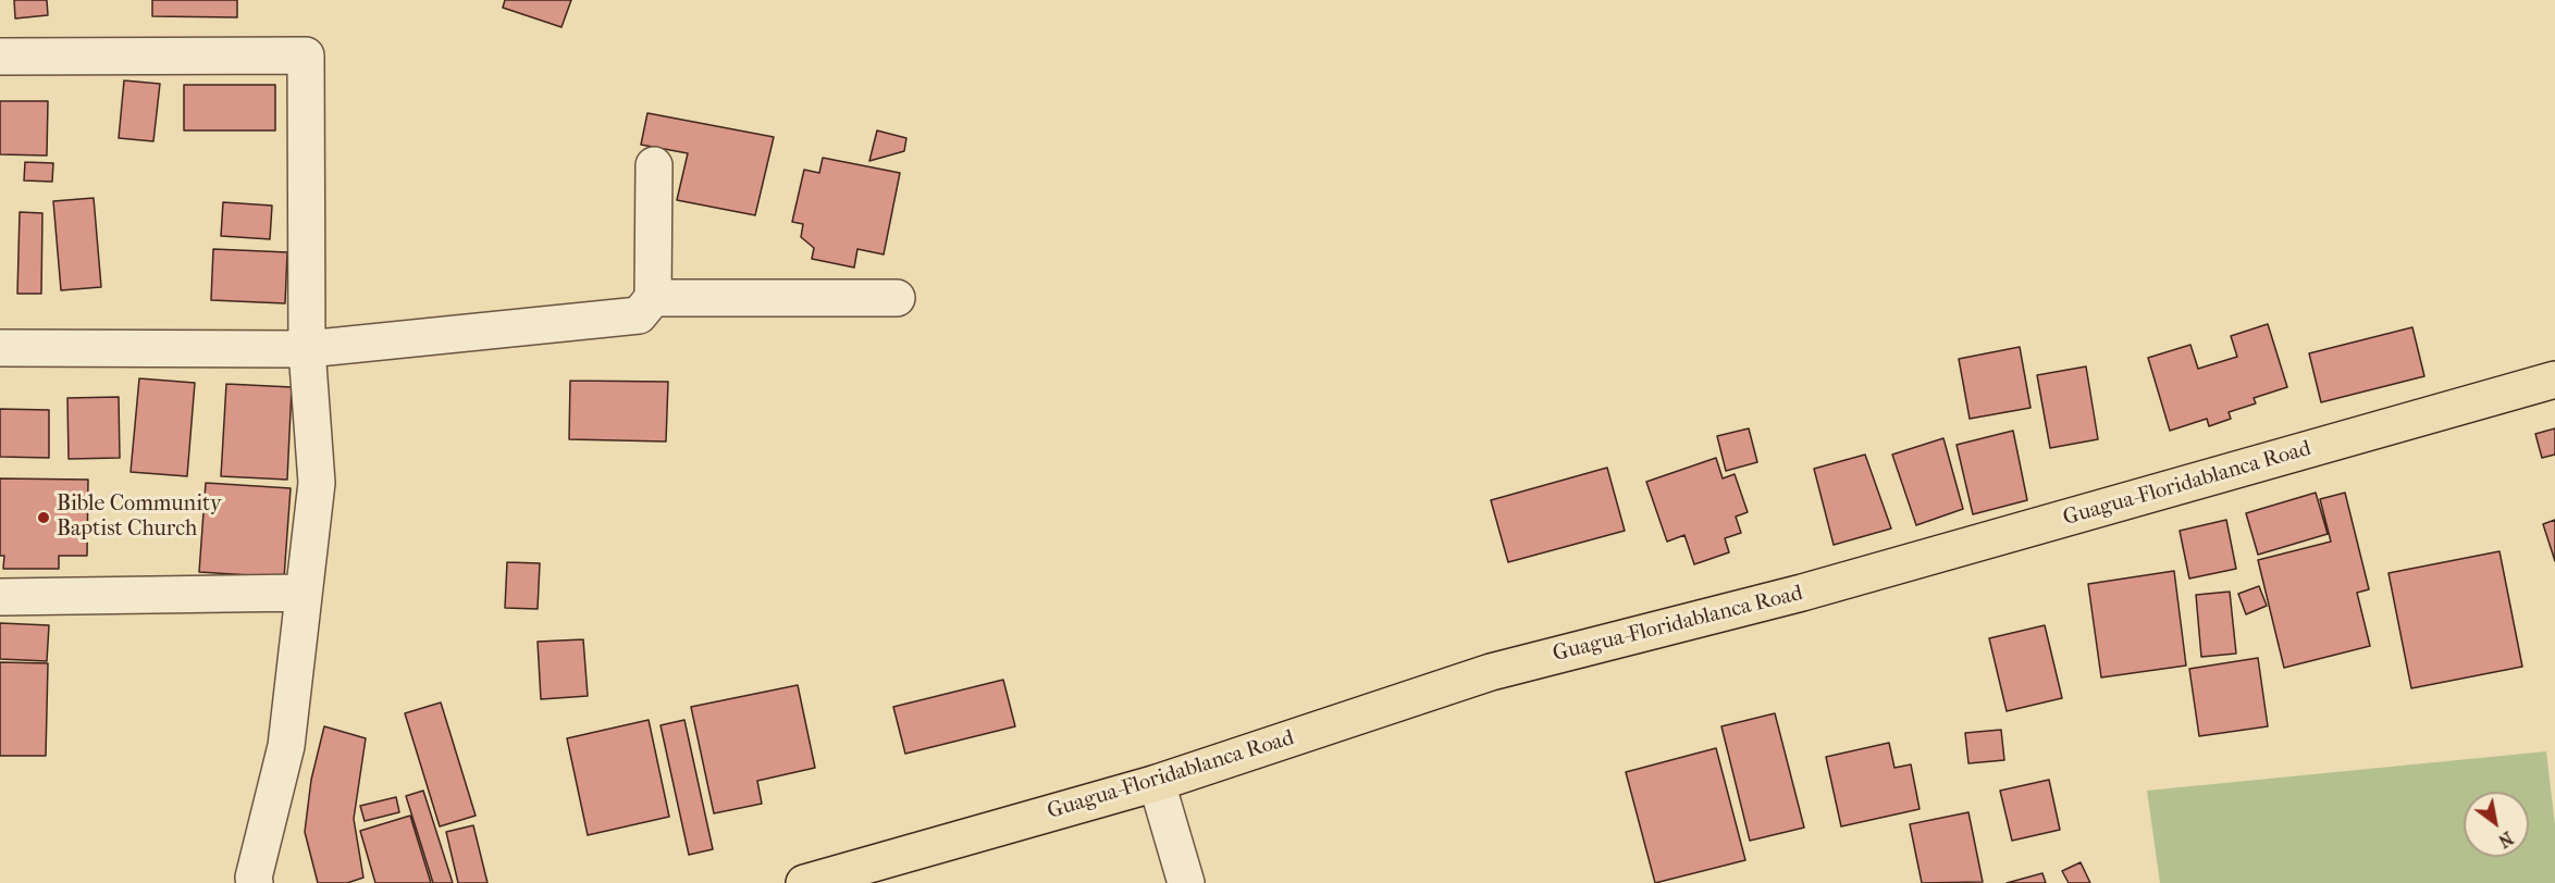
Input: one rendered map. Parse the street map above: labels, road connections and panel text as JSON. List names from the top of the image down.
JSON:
{
  "streets": {
    "main road": ["Guagua-Floridablanca Road"]
  },
  "places": ["Bible Community Baptist Church"],
  "north": "bottom right"
}
